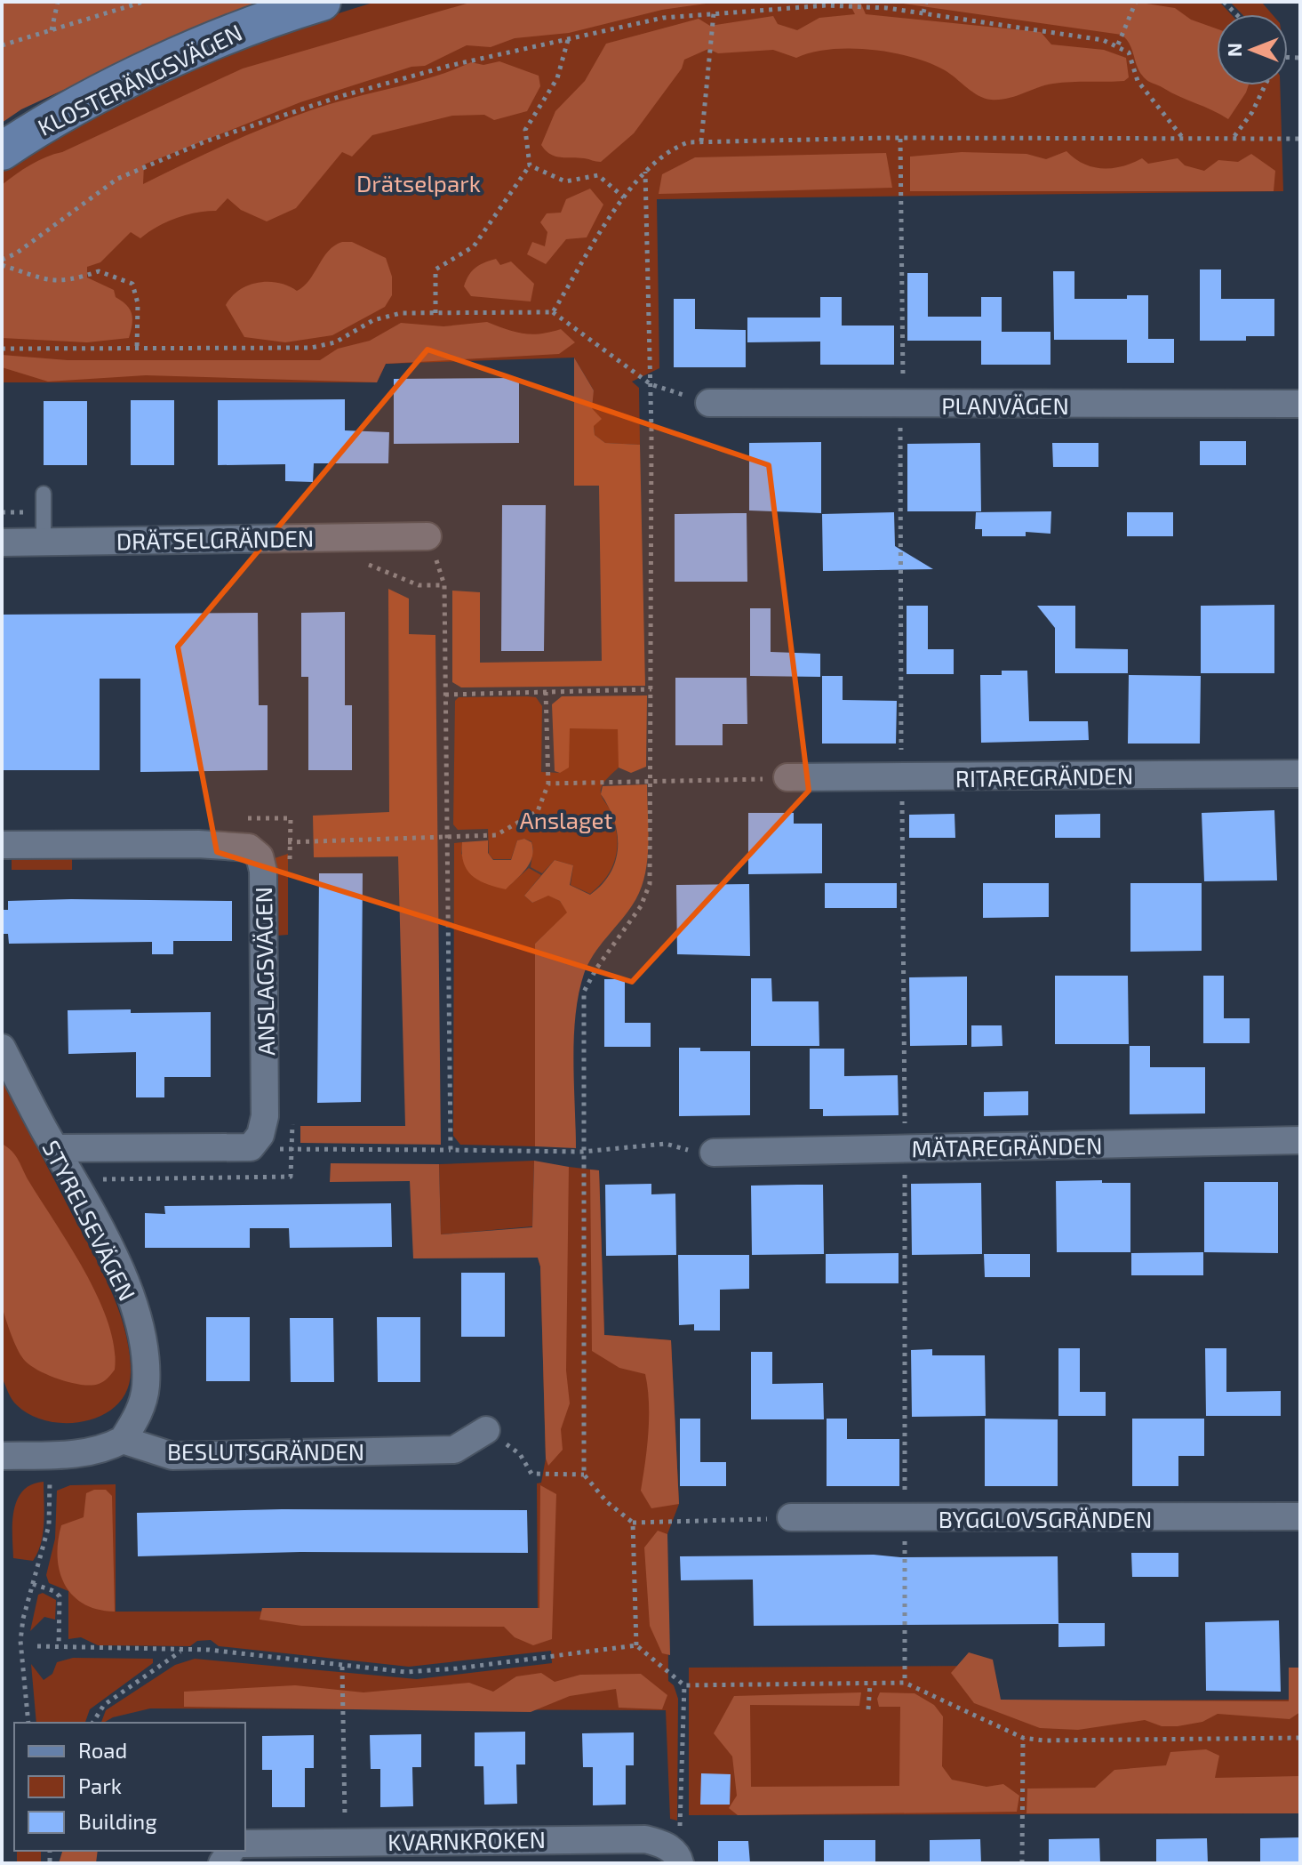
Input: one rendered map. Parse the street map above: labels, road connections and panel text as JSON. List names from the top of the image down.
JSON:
{
  "streets": {
    "street": [
      "KLOSTERÄNGSVÄGEN",
      "PLANVÄGEN",
      "DRÄTSELGRÄNDEN",
      "RITAREGRÄNDEN",
      "ANSLAGSVÄGEN",
      "MÄTAREGRÄNDEN",
      "STYRELSEVÄGEN",
      "BESLUTSGRÄNDEN",
      "BYGGLOVSGRÄNDEN",
      "KVARNKROKEN"
    ]
  },
  "crossings": [
    ["STYRELSEVÄGEN", "BESLUTSGRÄNDEN"]
  ],
  "parks": ["Drätselpark", "Anslaget"],
  "legend": ["Road", "Park", "Building"],
  "north": "left"
}
